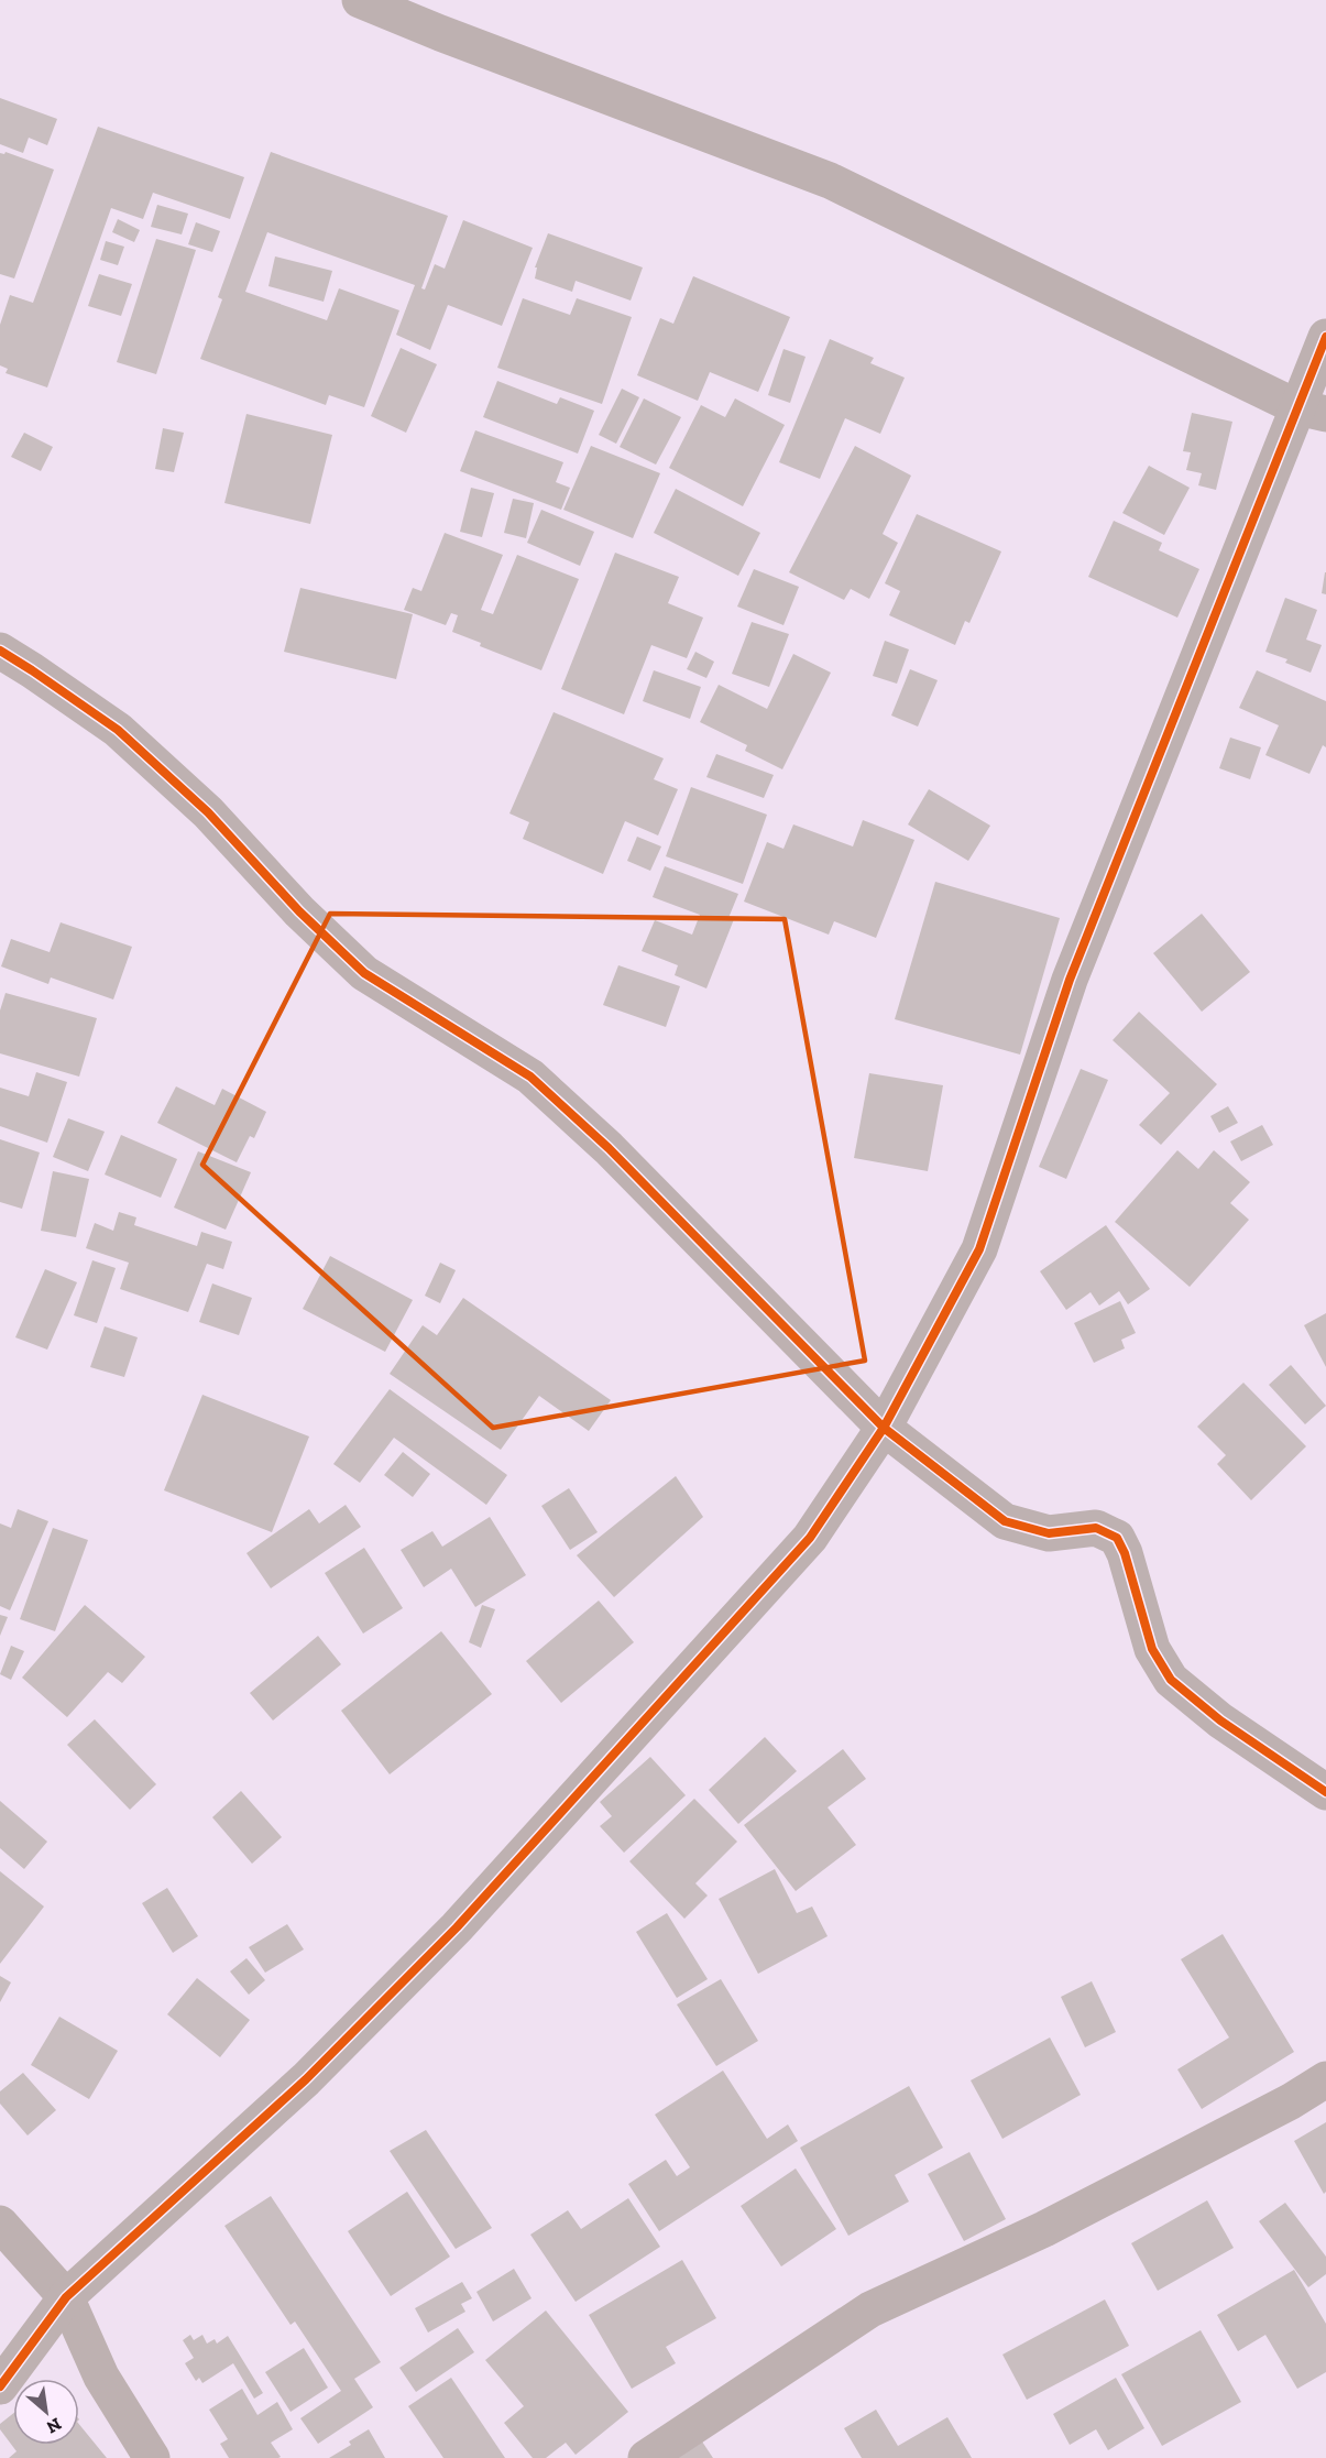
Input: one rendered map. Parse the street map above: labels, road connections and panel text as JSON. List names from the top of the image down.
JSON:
{
  "north": "bottom right"
}
